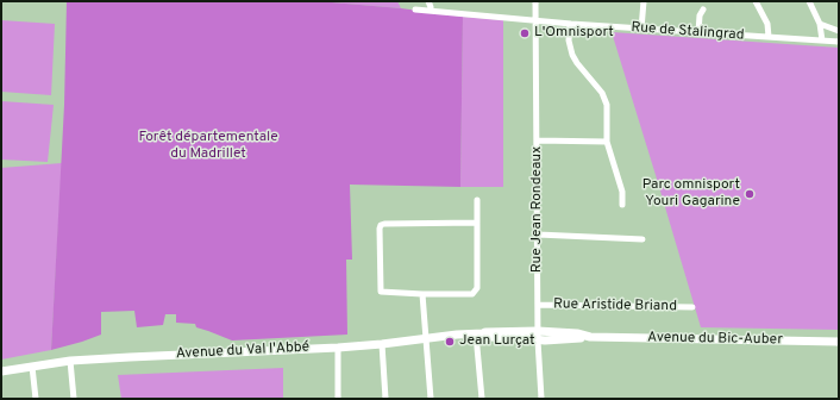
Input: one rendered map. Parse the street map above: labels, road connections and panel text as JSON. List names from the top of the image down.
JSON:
{
  "streets": {
    "main road": ["Avenue du Bic-Auber", "Avenue du Val l'Abbé"],
    "street": ["Rue de Stalingrad", "Rue Jean Rondeaux", "Rue Aristide Briand"]
  },
  "crossings": [
    ["Rue de Stalingrad", "Rue Jean Rondeaux"],
    ["Rue Jean Rondeaux", "Rue Aristide Briand"],
    ["Rue Jean Rondeaux", "Avenue du Bic-Auber"],
    ["Rue Jean Rondeaux", "Avenue du Val l'Abbé"],
    ["Avenue du Bic-Auber", "Avenue du Val l'Abbé"]
  ],
  "parks": ["Forêt départementale du Madrillet"],
  "places": ["L'Omnisport", "Parc omnisport Youri Gagarine", "Jean Lurçat"]
}
